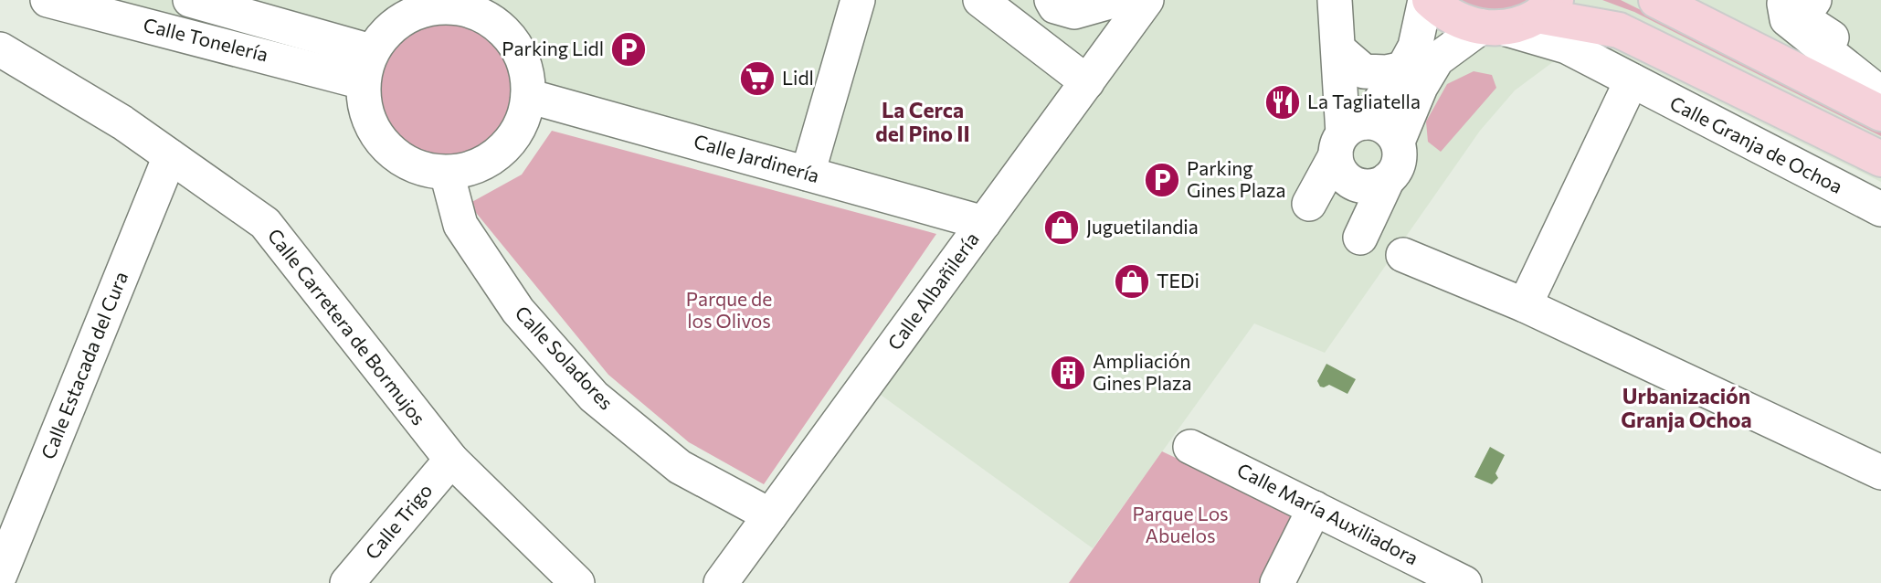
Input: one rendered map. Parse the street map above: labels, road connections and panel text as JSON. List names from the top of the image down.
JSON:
{
  "streets": {
    "street": [
      "Calle Tonelería",
      "Calle Granja de Ochoa",
      "Calle Jardinería",
      "Calle Albañilería",
      "Calle Carretera de Bormujos",
      "Calle Soladores",
      "Calle Estacada del Cura",
      "Calle María Auxiliadora",
      "Calle Trigo"
    ]
  },
  "crossings": [
    ["Calle Tonelería", "Calle Jardinería"],
    ["Calle Tonelería", "Calle Soladores"],
    ["Calle Jardinería", "Calle Albañilería"],
    ["Calle Jardinería", "Calle Soladores"],
    ["Calle Albañilería", "Calle Soladores"],
    ["Calle Carretera de Bormujos", "Calle Estacada del Cura"],
    ["Calle Carretera de Bormujos", "Calle Trigo"]
  ],
  "districts": ["La Cerca del Pino II", "Urbanización Granja Ochoa"],
  "parks": ["Parque de los Olivos", "Parque Los Abuelos"],
  "places": {
    "parking": ["Parking Lidl", "Parking Gines Plaza"],
    "supermarket": ["Lidl"],
    "restaurant": ["La Tagliatella"],
    "shop": ["Juguetilandia", "TEDi"],
    "building": ["Ampliación Gines Plaza"]
  }
}
